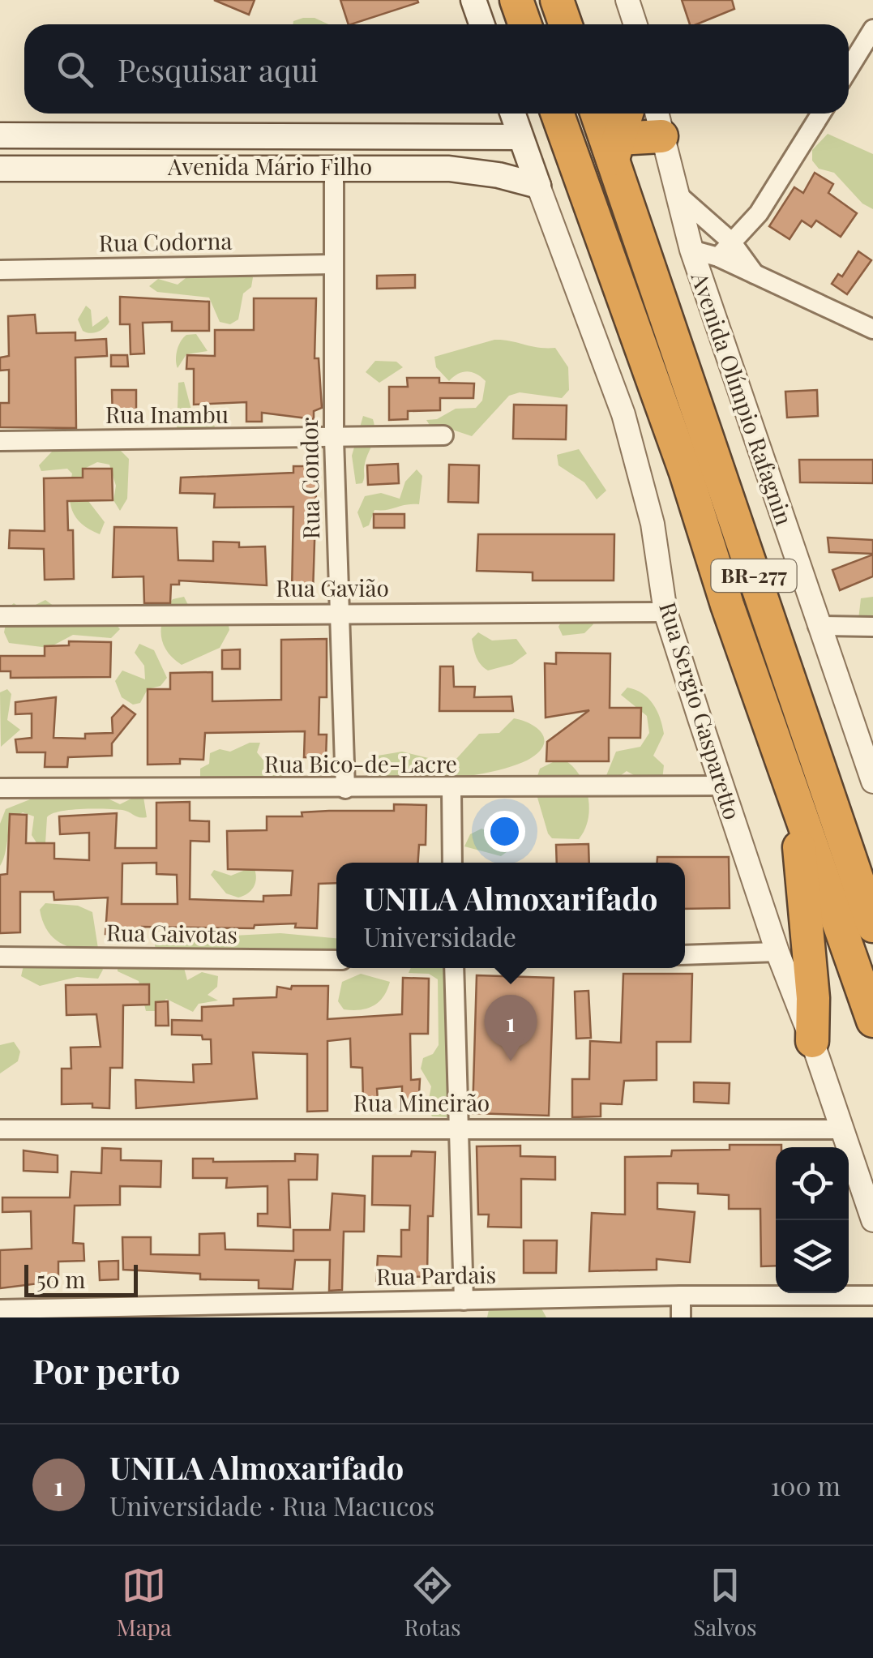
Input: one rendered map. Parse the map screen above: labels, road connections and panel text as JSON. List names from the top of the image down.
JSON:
{
  "streets": {
    "highway": ["BR-277"],
    "main road": ["Avenida Mário Filho", "Rua Sergio Gasparetto"],
    "street": [
      "Rua Codorna",
      "Avenida Olímpio Rafagnin",
      "Rua Inambu",
      "Rua Condor",
      "Rua Gavião",
      "Rua Bico-de-Lacre",
      "Rua Gaivotas",
      "Rua Mineirão",
      "Rua Pardais"
    ]
  },
  "crossings": [
    ["Avenida Mário Filho", "Rua Condor"],
    ["Avenida Mário Filho", "Rua Sergio Gasparetto"],
    ["Rua Codorna", "Rua Condor"],
    ["Rua Inambu", "Rua Condor"],
    ["Rua Condor", "Rua Gavião"],
    ["Rua Condor", "Rua Bico-de-Lacre"],
    ["Rua Gavião", "Rua Sergio Gasparetto"],
    ["Rua Sergio Gasparetto", "Rua Bico-de-Lacre"],
    ["Rua Sergio Gasparetto", "Rua Mineirão"]
  ],
  "scale_bar": "50 m",
  "page": {
    "search": "Pesquisar aqui",
    "popup": ["UNILA Almoxarifado", "Universidade"],
    "pins": "1",
    "scale": "50 m",
    "heading": "Por perto",
    "list": [
      {
        "mark": "1",
        "name": "UNILA Almoxarifado",
        "note": "Universidade · Rua Macucos",
        "value": "100 m"
      }
    ],
    "nav": ["Mapa", "Rotas", "Salvos"]
  }
}
